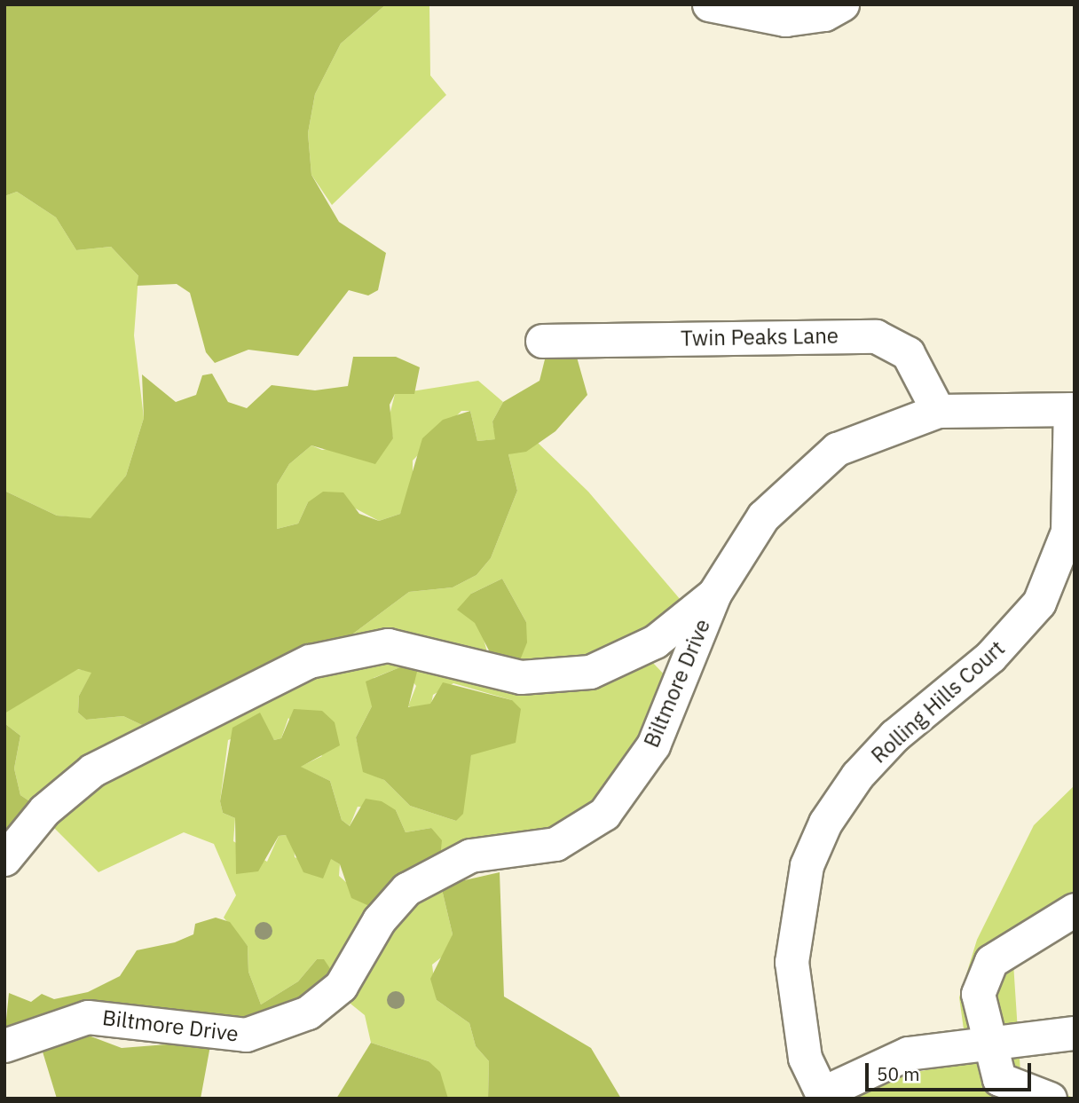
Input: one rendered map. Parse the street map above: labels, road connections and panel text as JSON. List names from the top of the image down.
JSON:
{
  "streets": {
    "street": ["Twin Peaks Lane", "Biltmore Drive", "Rolling Hills Court"]
  },
  "crossings": [
    ["Twin Peaks Lane", "Biltmore Drive"],
    ["Biltmore Drive", "Rolling Hills Court"]
  ],
  "scale_bar": "50 m"
}
